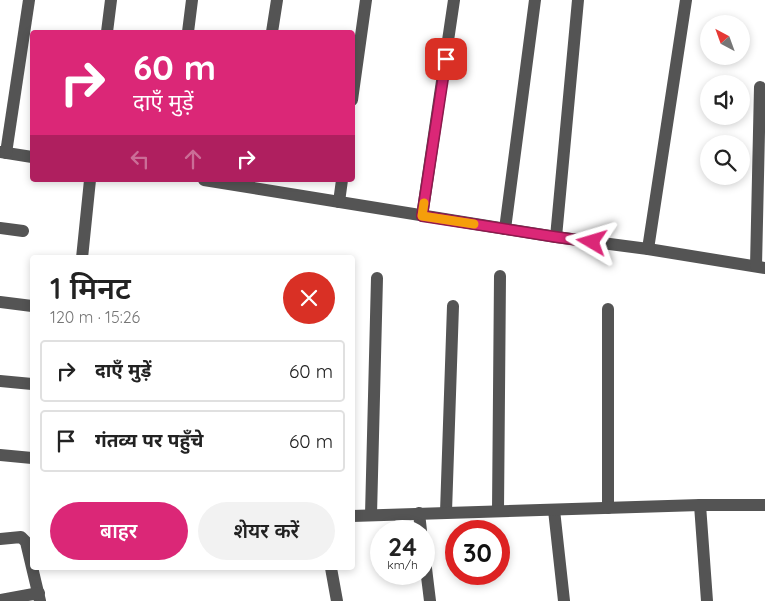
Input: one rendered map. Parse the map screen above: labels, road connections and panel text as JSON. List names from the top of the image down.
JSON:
{
  "north": "top left",
  "page": {
    "turn": ["60 m", "दाएँ मुड़ें"],
    "heading": ["1 मिनट", "120 m · 15:26"],
    "list": [
      {
        "name": "दाएँ मुड़ें",
        "value": "60 m"
      },
      {
        "name": "गंतव्य पर पहुँचे",
        "value": "60 m"
      }
    ],
    "buttons": ["बाहर", "शेयर करें"],
    "speed": "24 km/h",
    "limit": "30"
  }
}
